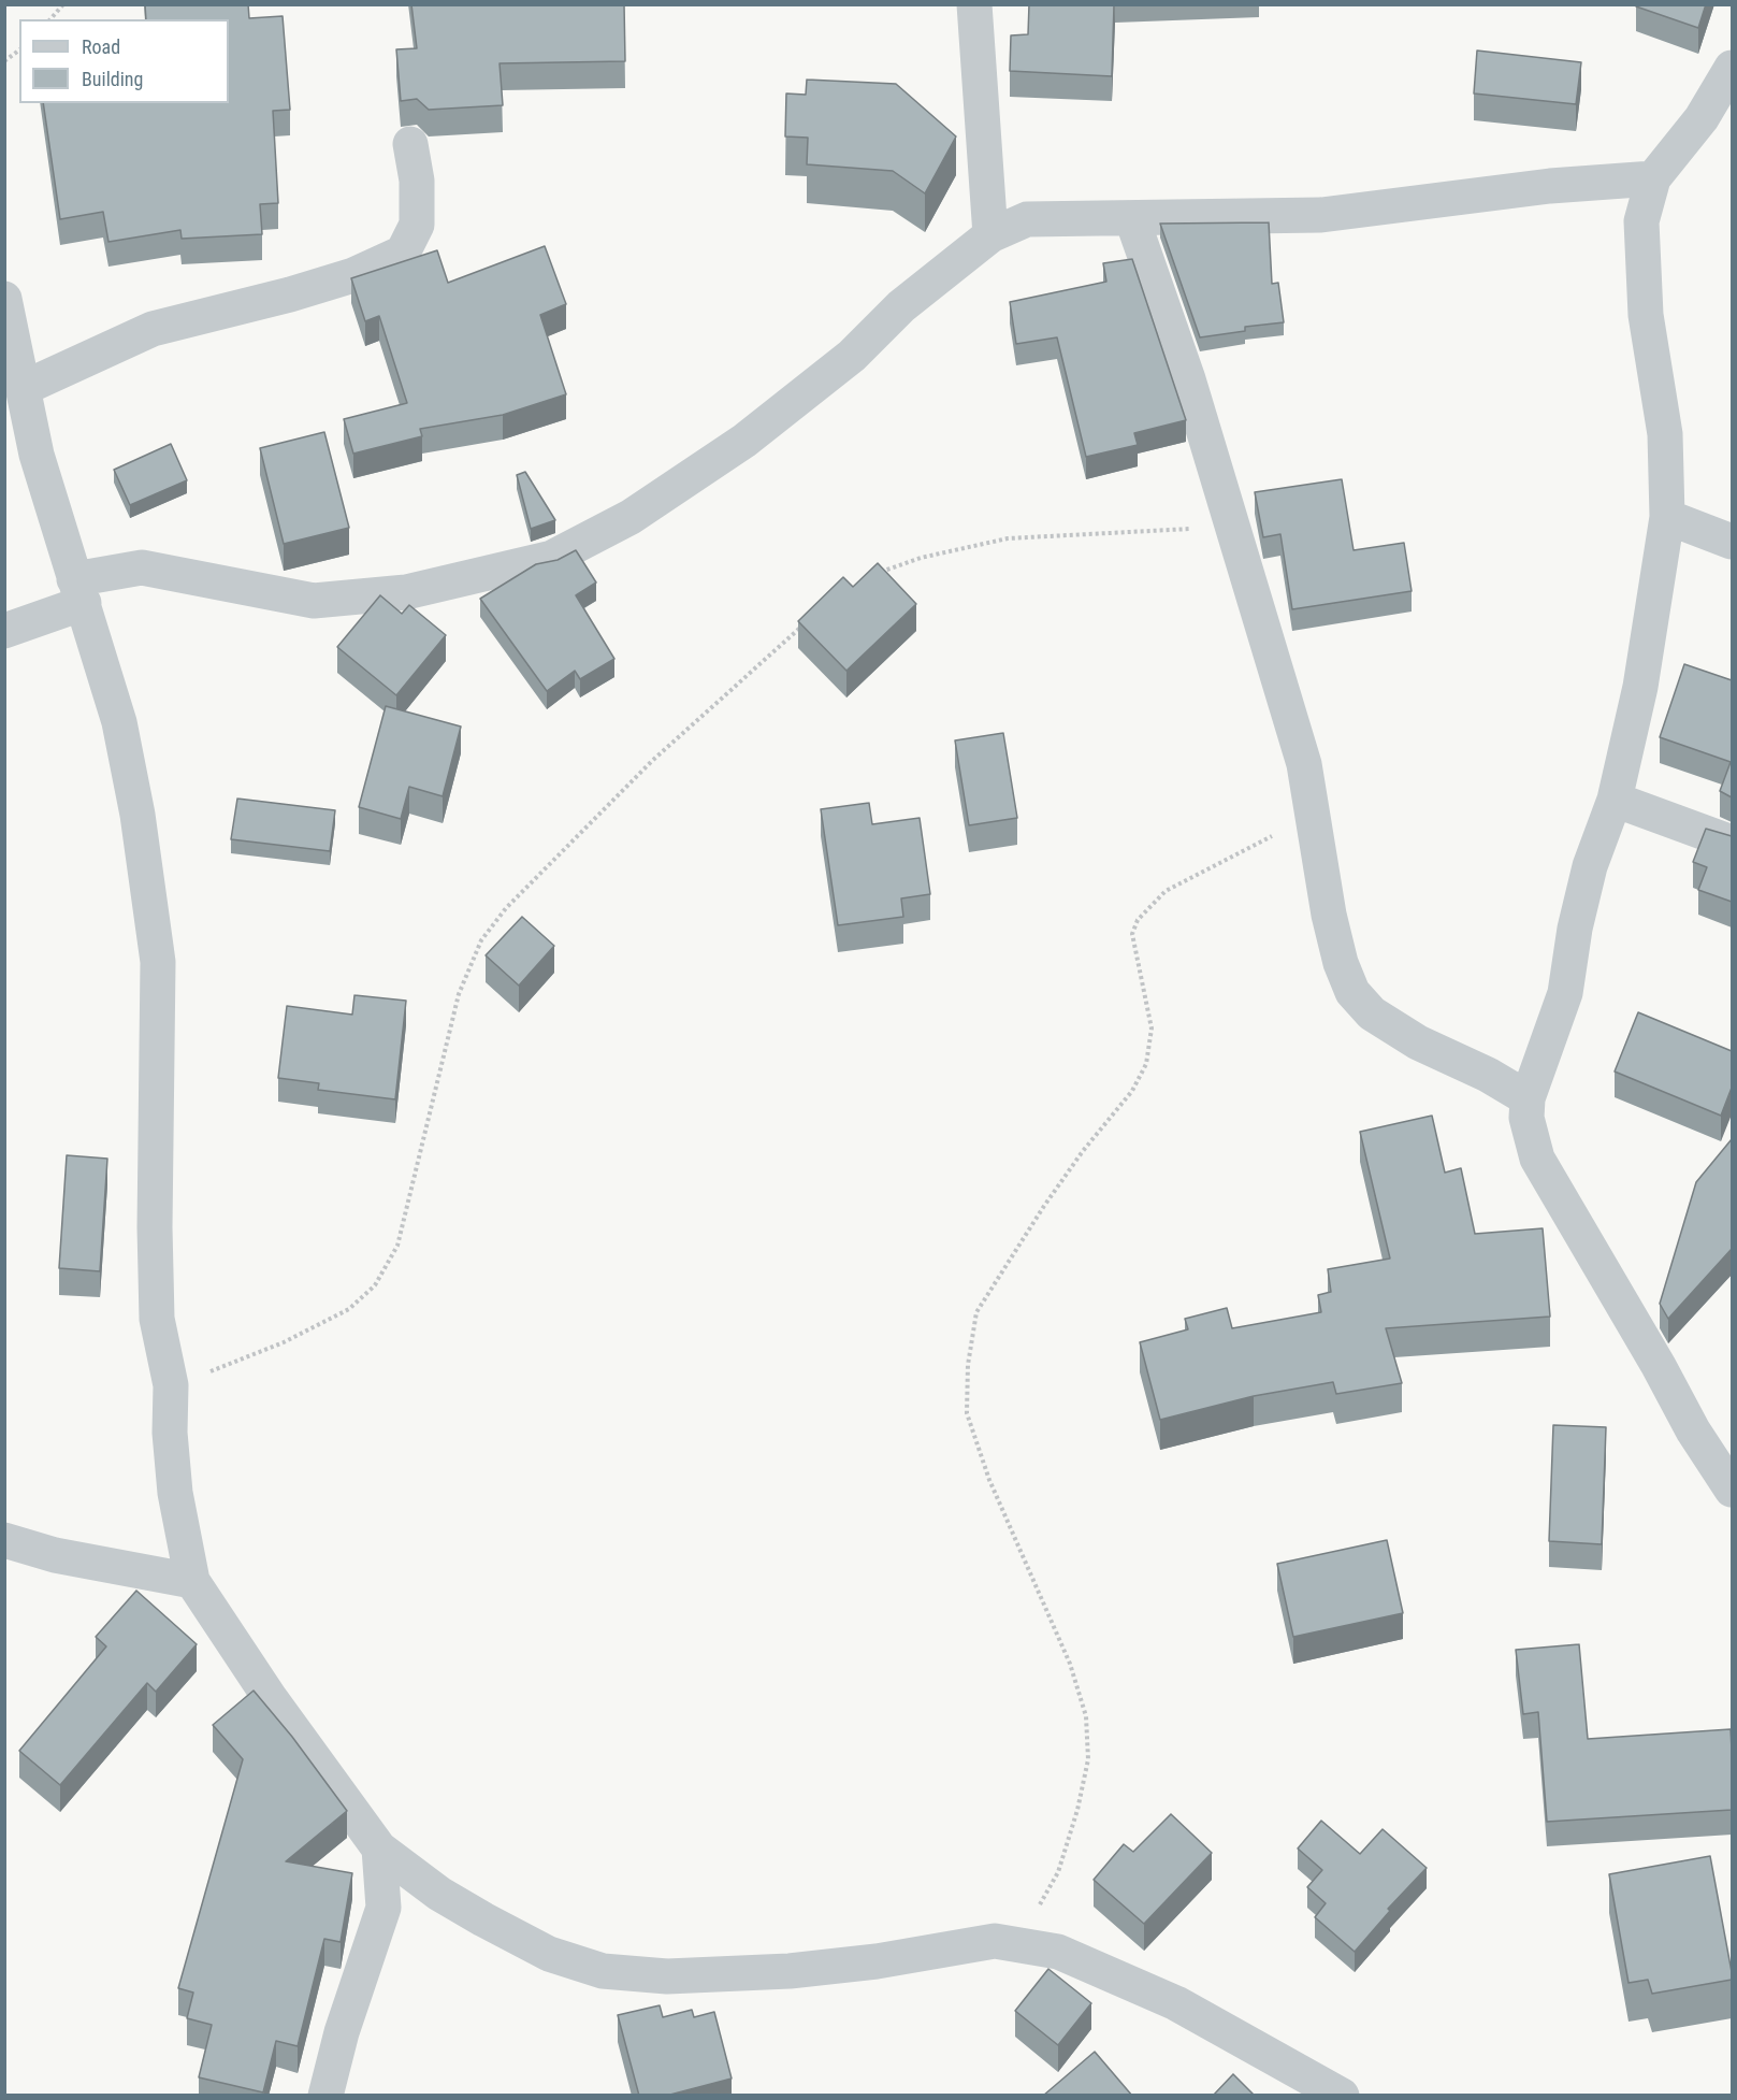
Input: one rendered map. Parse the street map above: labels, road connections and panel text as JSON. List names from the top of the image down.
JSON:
{
  "legend": ["Road", "Building"]
}
